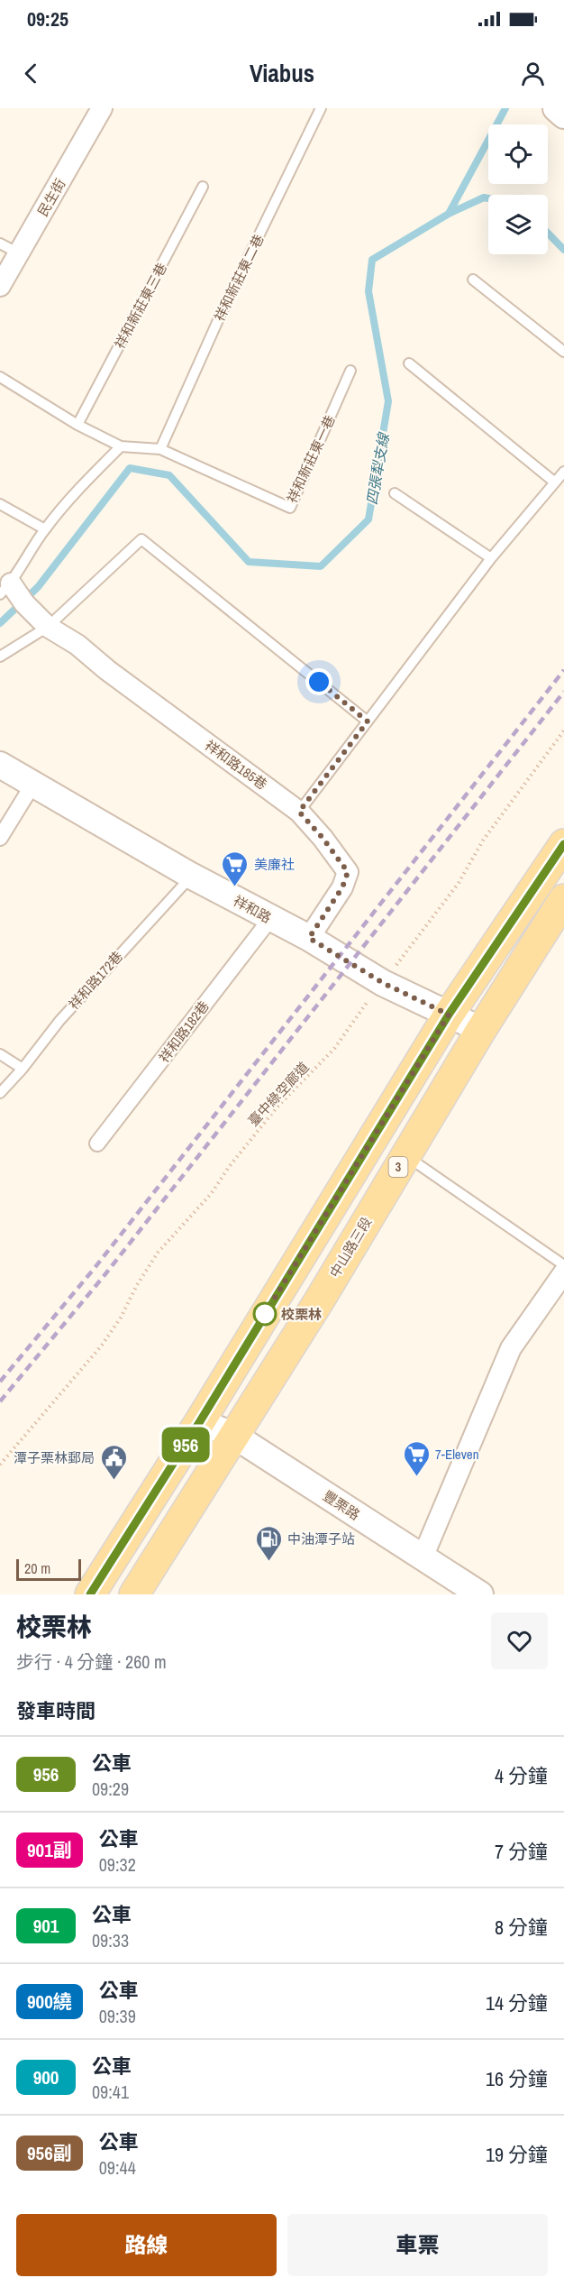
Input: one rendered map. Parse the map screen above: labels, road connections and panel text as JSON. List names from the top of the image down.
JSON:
{
  "streets": {
    "main road": ["3", "中山路三段"],
    "street": [
      "民生街",
      "祥和路185巷",
      "祥和路",
      "祥和路182巷",
      "豐栗路"
    ],
    "lane": [
      "祥和新莊東二巷",
      "祥和新莊東三巷",
      "祥和新莊東一巷",
      "祥和路172巷"
    ],
    "path": ["臺中綠空廊道"]
  },
  "crossings": [
    ["祥和新莊東二巷", "祥和新莊東一巷"],
    ["祥和路185巷", "祥和路"],
    ["祥和路", "祥和路172巷"],
    ["祥和路", "祥和路182巷"],
    ["祥和路", "臺中綠空廊道"],
    ["祥和路", "中山路三段"],
    ["中山路三段", "豐栗路"]
  ],
  "water": ["四張犁支線"],
  "places": {
    "supermarket": ["美廉社", "7-Eleven"],
    "other": ["校栗林"],
    "public building": ["潭子栗林郵局"],
    "fuel station": ["中油潭子站"]
  },
  "lines": ["bus line 956"],
  "scale_bar": "20 m",
  "page": {
    "status": "09:25",
    "header": "Viabus",
    "on_map": "956",
    "scale": "20 m",
    "heading": [
      ["校栗林", "步行 · 4 分鐘 · 260 m"],
      "發車時間"
    ],
    "list": [
      {
        "mark": "956",
        "name": "公車",
        "note": "09:29",
        "value": "4 分鐘"
      },
      {
        "mark": "901副",
        "name": "公車",
        "note": "09:32",
        "value": "7 分鐘"
      },
      {
        "mark": "901",
        "name": "公車",
        "note": "09:33",
        "value": "8 分鐘"
      },
      {
        "mark": "900繞",
        "name": "公車",
        "note": "09:39",
        "value": "14 分鐘"
      },
      {
        "mark": "900",
        "name": "公車",
        "note": "09:41",
        "value": "16 分鐘"
      },
      {
        "mark": "956副",
        "name": "公車",
        "note": "09:44",
        "value": "19 分鐘"
      }
    ],
    "buttons": ["路線", "車票"]
  }
}
